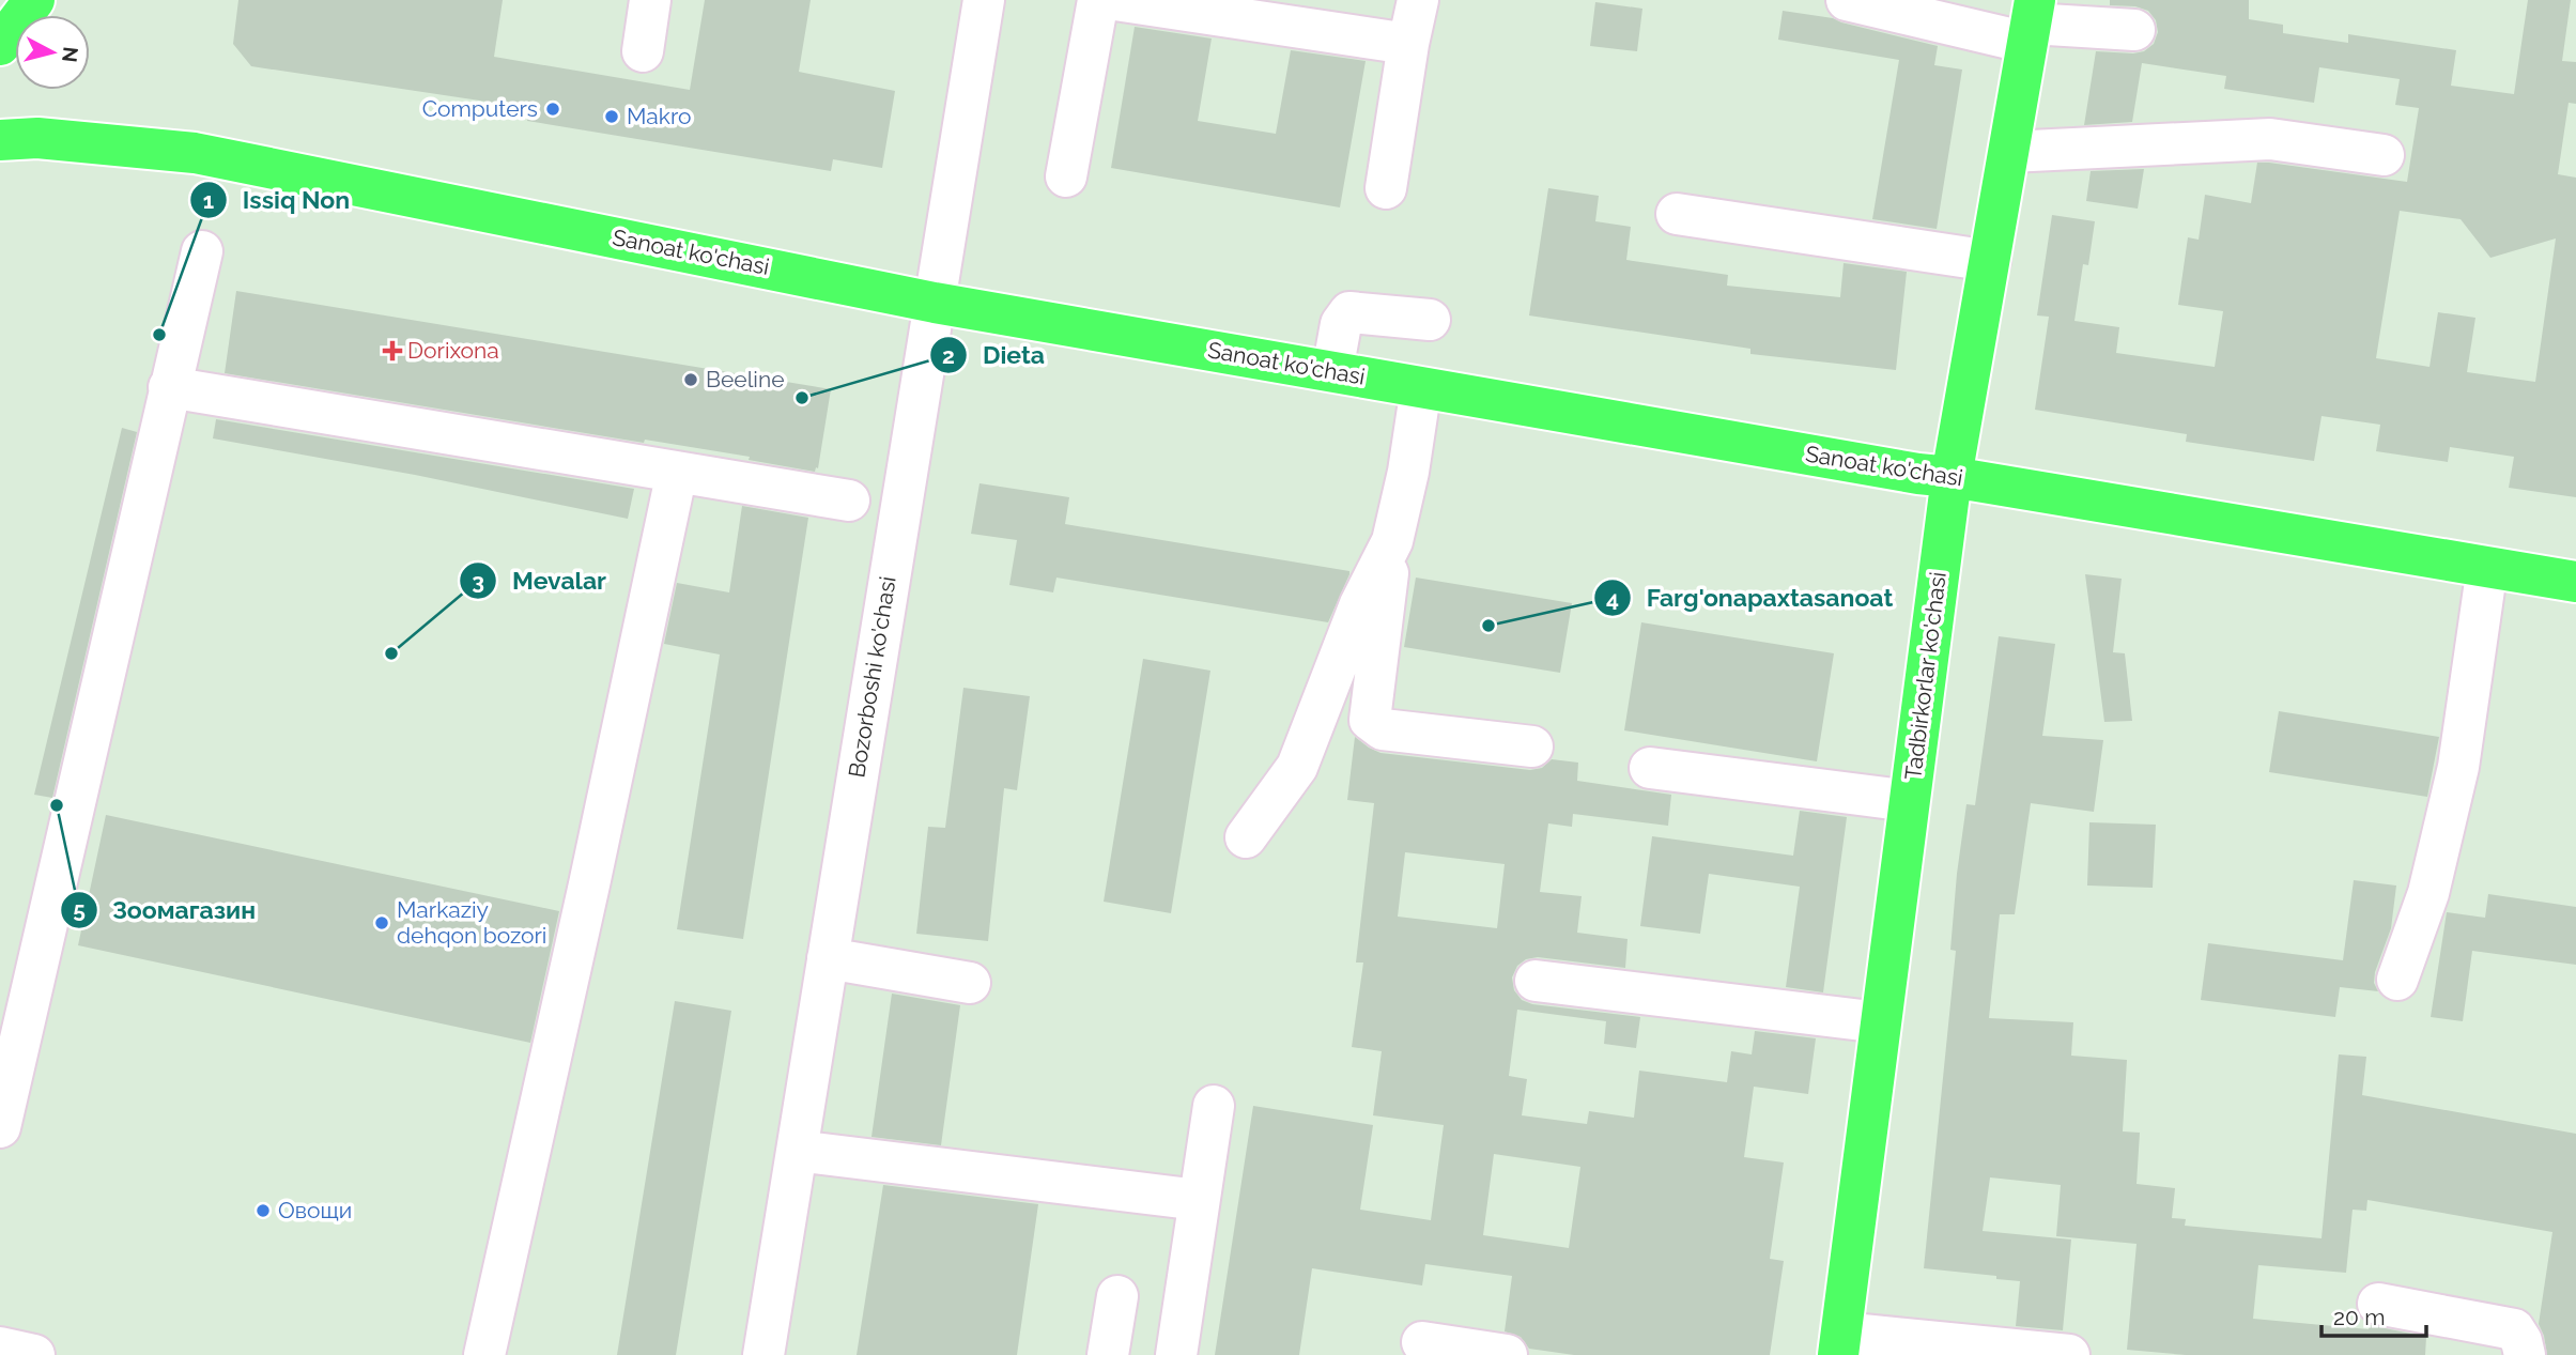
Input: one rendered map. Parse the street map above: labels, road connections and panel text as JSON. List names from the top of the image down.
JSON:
{
  "streets": {
    "main road": ["Sanoat ko'chasi", "Tadbirkorlar ko'chasi"],
    "street": ["Bozorboshi ko'chasi"]
  },
  "crossings": [
    ["Sanoat ko'chasi", "Tadbirkorlar ko'chasi"],
    ["Sanoat ko'chasi", "Bozorboshi ko'chasi"]
  ],
  "places": {
    "other": [
      "Computers",
      "Makro",
      "Issiq Non",
      "Beeline",
      "Dieta",
      "Farg'onapaxtasanoat",
      "Mevalar",
      "Зоомагазин",
      "Markaziy dehqon bozori",
      "Овощи"
    ],
    "health": ["Dorixona"]
  },
  "scale_bar": "20 m",
  "north": "right"
}
